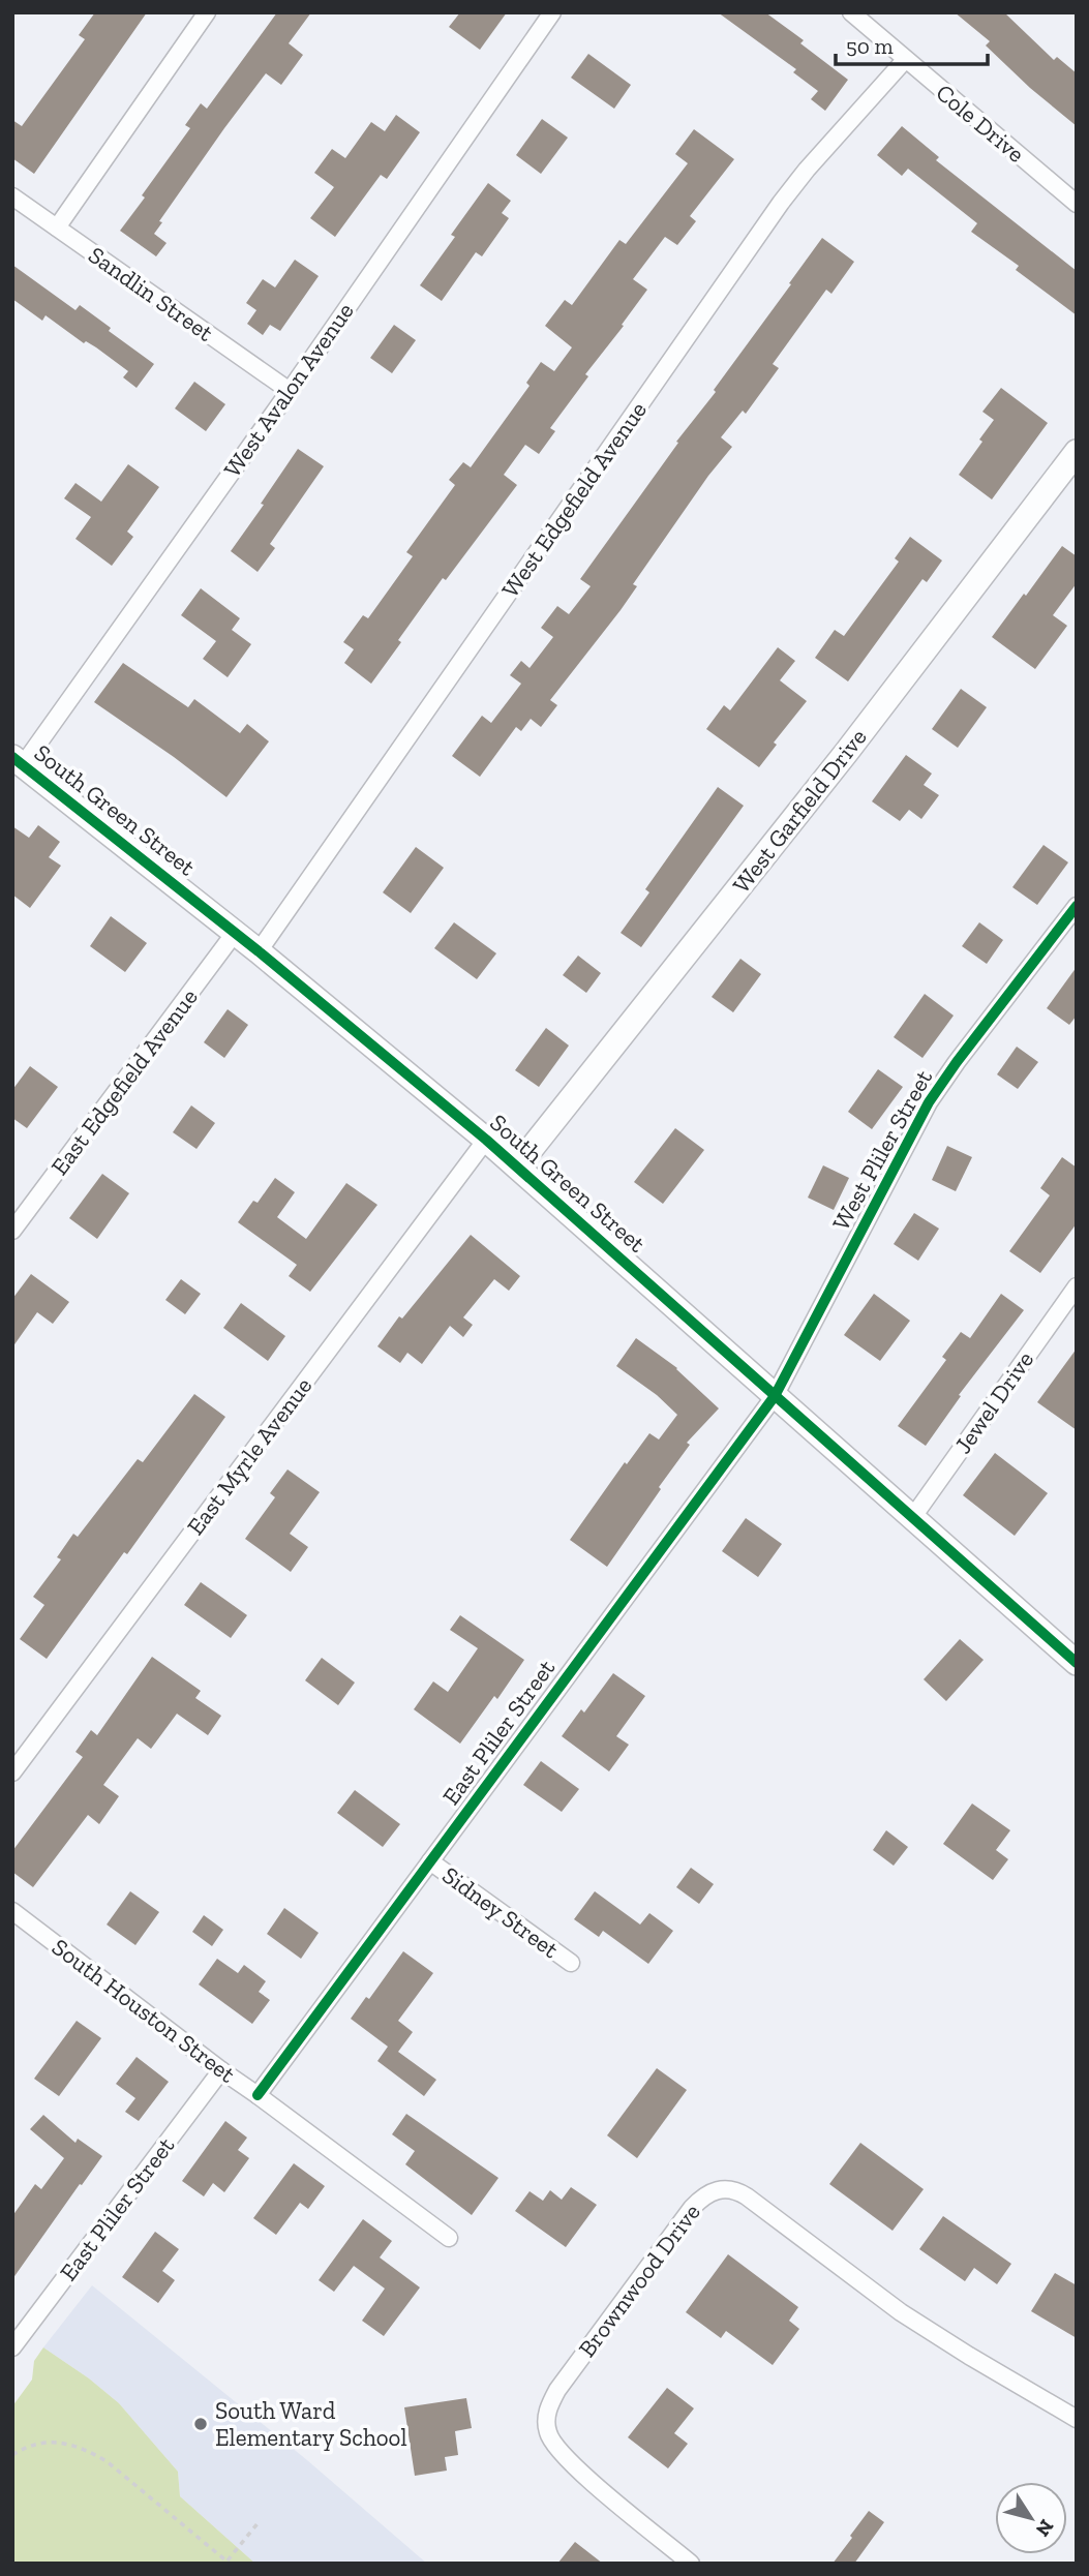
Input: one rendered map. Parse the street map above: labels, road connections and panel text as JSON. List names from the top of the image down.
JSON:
{
  "streets": {
    "street": [
      "Cole Drive",
      "Sandlin Street",
      "West Avalon Avenue",
      "West Edgefield Avenue",
      "South Green Street",
      "West Garfield Drive",
      "East Edgefield Avenue",
      "West Pliler Street",
      "Jewel Drive",
      "East Myrle Avenue",
      "East Pliler Street",
      "Sidney Street",
      "South Houston Street",
      "Brownwood Drive"
    ]
  },
  "crossings": [
    ["Cole Drive", "West Edgefield Avenue"],
    ["Sandlin Street", "West Avalon Avenue"],
    ["West Avalon Avenue", "South Green Street"],
    ["West Edgefield Avenue", "South Green Street"],
    ["South Green Street", "West Garfield Drive"],
    ["South Green Street", "East Edgefield Avenue"],
    ["South Green Street", "West Pliler Street"],
    ["South Green Street", "Jewel Drive"],
    ["South Green Street", "East Myrle Avenue"],
    ["South Green Street", "East Pliler Street"],
    ["West Pliler Street", "East Pliler Street"],
    ["East Pliler Street", "Sidney Street"],
    ["East Pliler Street", "South Houston Street"]
  ],
  "places": ["South Ward Elementary School"],
  "scale_bar": "50 m",
  "north": "bottom right"
}
